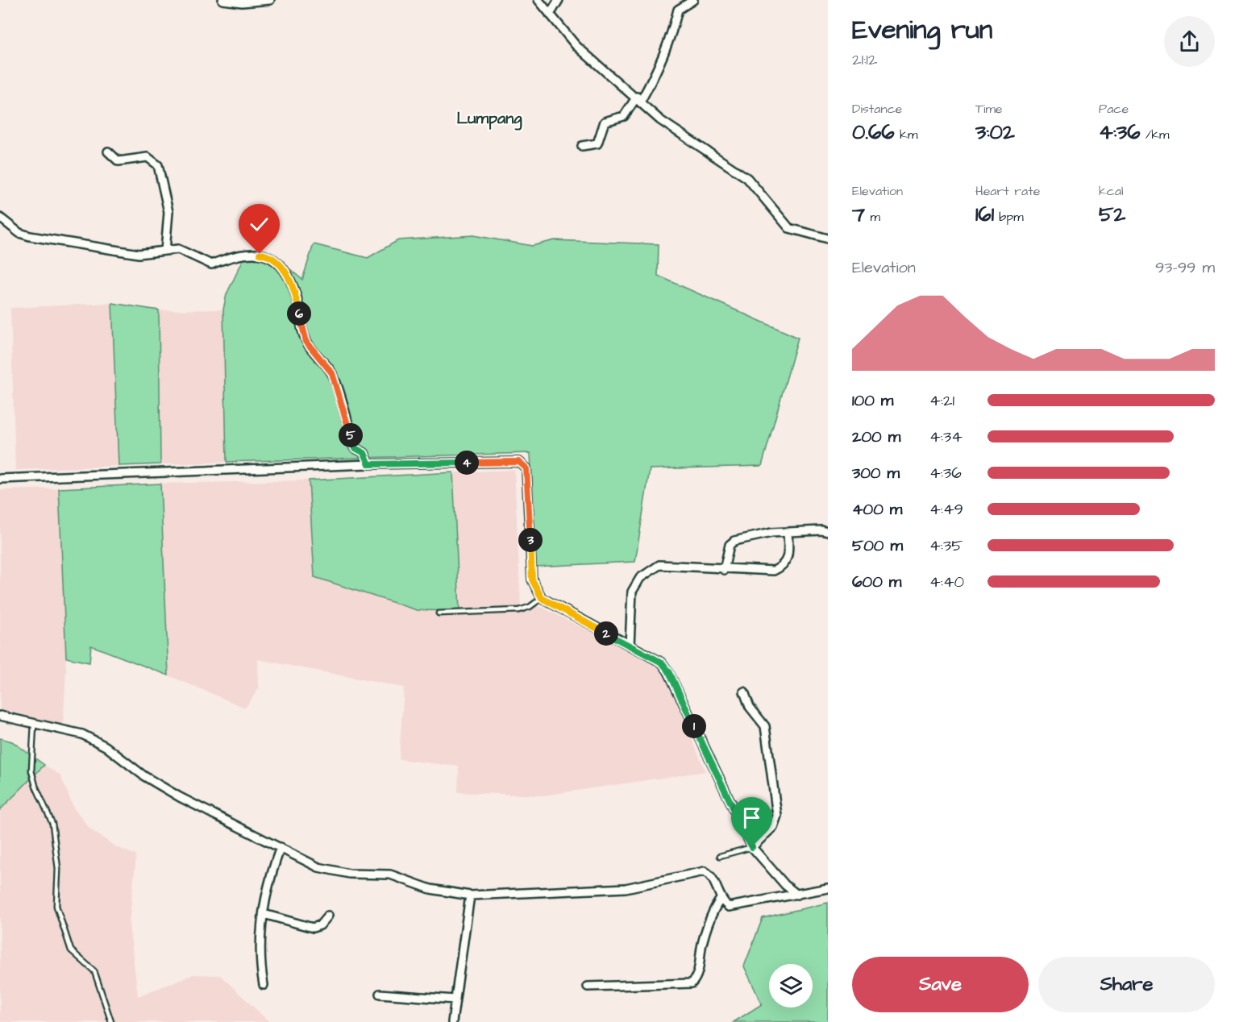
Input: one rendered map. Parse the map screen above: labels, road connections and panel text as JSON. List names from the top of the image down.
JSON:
{
  "districts": ["Lumpang"],
  "page": {
    "heading": ["Evening run", "21:12"],
    "stats": [
      ["Distance", "0.66 km"],
      ["Time", "3:02"],
      ["Pace", "4:36 /km"],
      ["Elevation", "7 m"],
      ["Heart rate", "161 bpm"],
      ["kcal", "52"]
    ],
    "chart": ["Elevation", "93–99 m"],
    "pins": [
      "6",
      "5",
      "4",
      "3",
      "2",
      "1"
    ],
    "list": [
      {
        "name": "100 m",
        "note": "4:21"
      },
      {
        "name": "200 m",
        "note": "4:34"
      },
      {
        "name": "300 m",
        "note": "4:36"
      },
      {
        "name": "400 m",
        "note": "4:49"
      },
      {
        "name": "500 m",
        "note": "4:35"
      },
      {
        "name": "600 m",
        "note": "4:40"
      }
    ],
    "buttons": ["Save", "Share"]
  }
}
